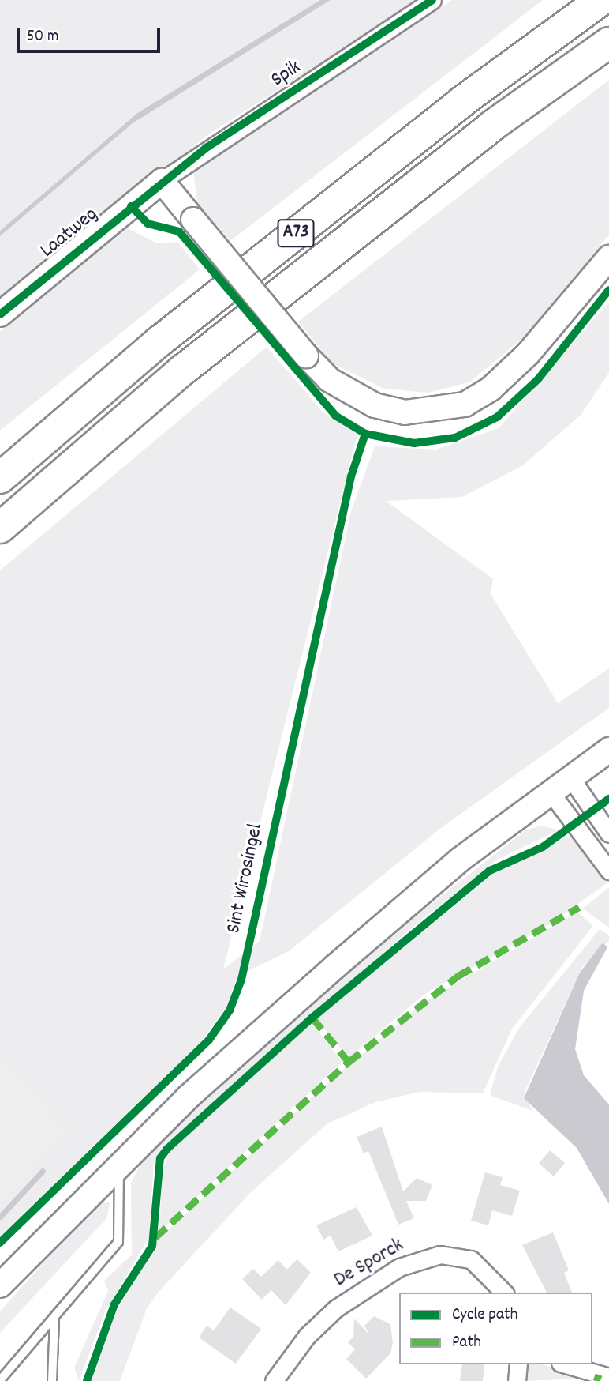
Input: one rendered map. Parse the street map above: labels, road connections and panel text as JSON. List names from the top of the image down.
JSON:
{
  "streets": {
    "highway": ["A73"],
    "street": ["Spik", "Laatweg", "De Sporck"],
    "cycle path": ["Sint Wirosingel"]
  },
  "crossings": [
    ["Spik", "Laatweg"]
  ],
  "legend": ["Cycle path", "Path"],
  "scale_bar": "50 m"
}
